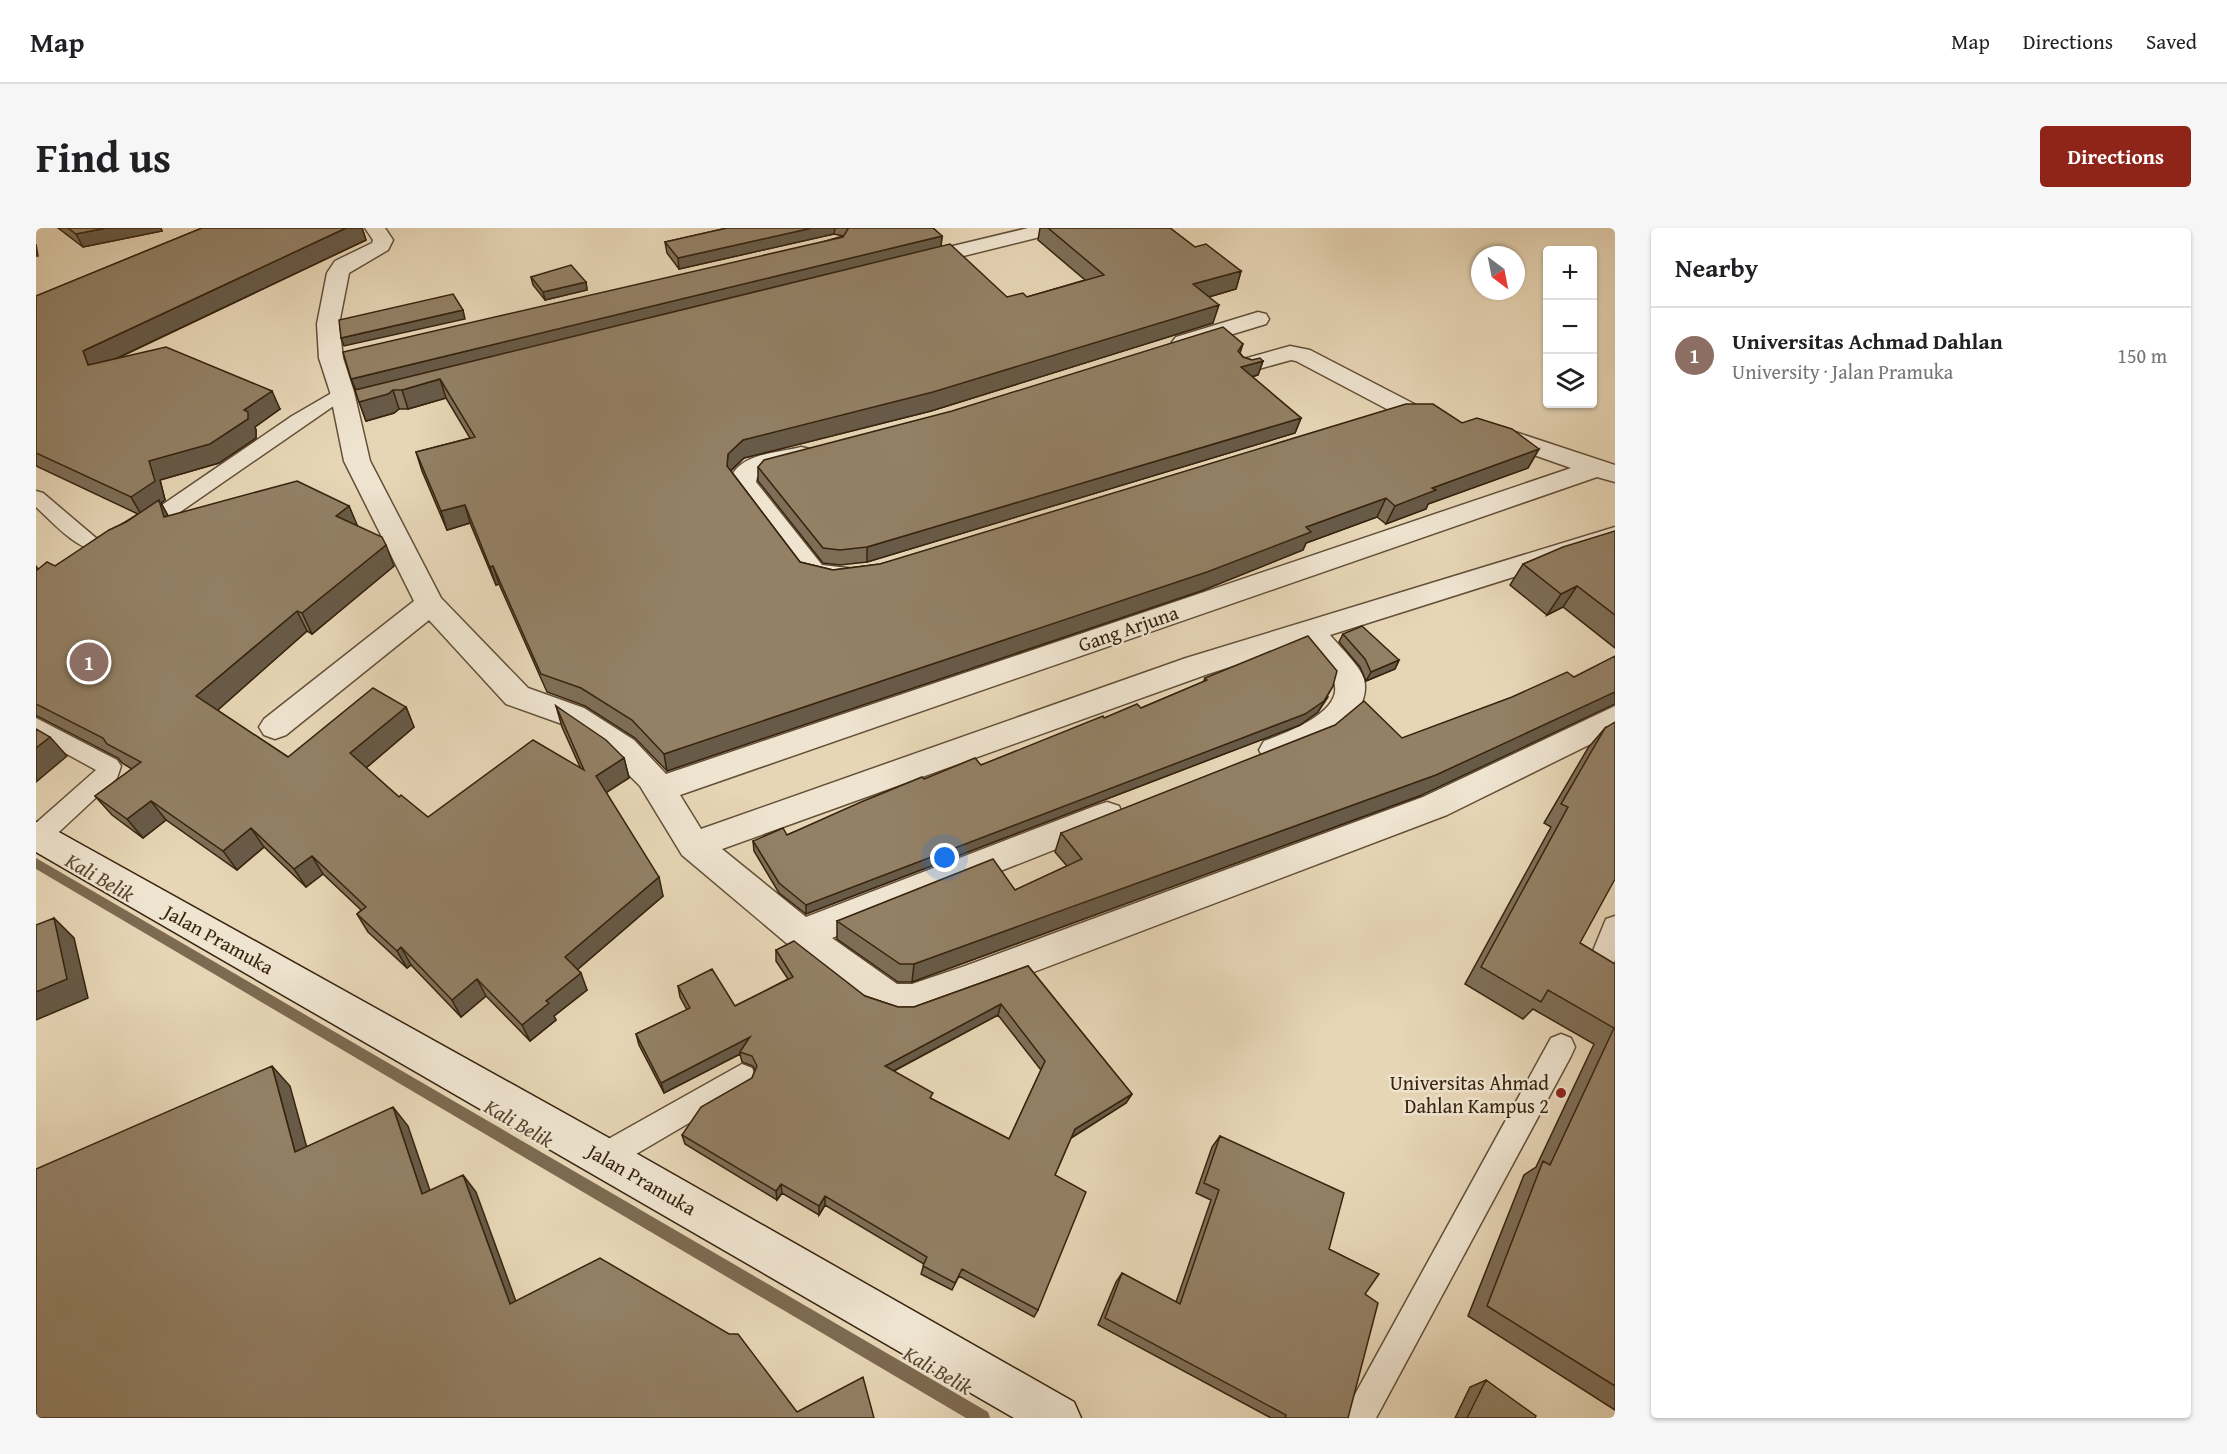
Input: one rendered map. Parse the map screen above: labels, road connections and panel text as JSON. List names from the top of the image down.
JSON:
{
  "streets": {
    "street": ["Gang Arjuna", "Jalan Pramuka"]
  },
  "water": ["Kali Belik"],
  "places": ["Universitas Ahmad Dahlan Kampus 2"],
  "north": "bottom right",
  "page": {
    "header": "Map",
    "nav": ["Map", "Directions", "Saved"],
    "title": "Find us",
    "buttons": "Directions",
    "heading": "Nearby",
    "map_buttons": ["+", "−"],
    "list": [
      {
        "mark": "1",
        "name": "Universitas Achmad Dahlan",
        "note": "University · Jalan Pramuka",
        "value": "150 m"
      }
    ],
    "pins": "1"
  }
}
